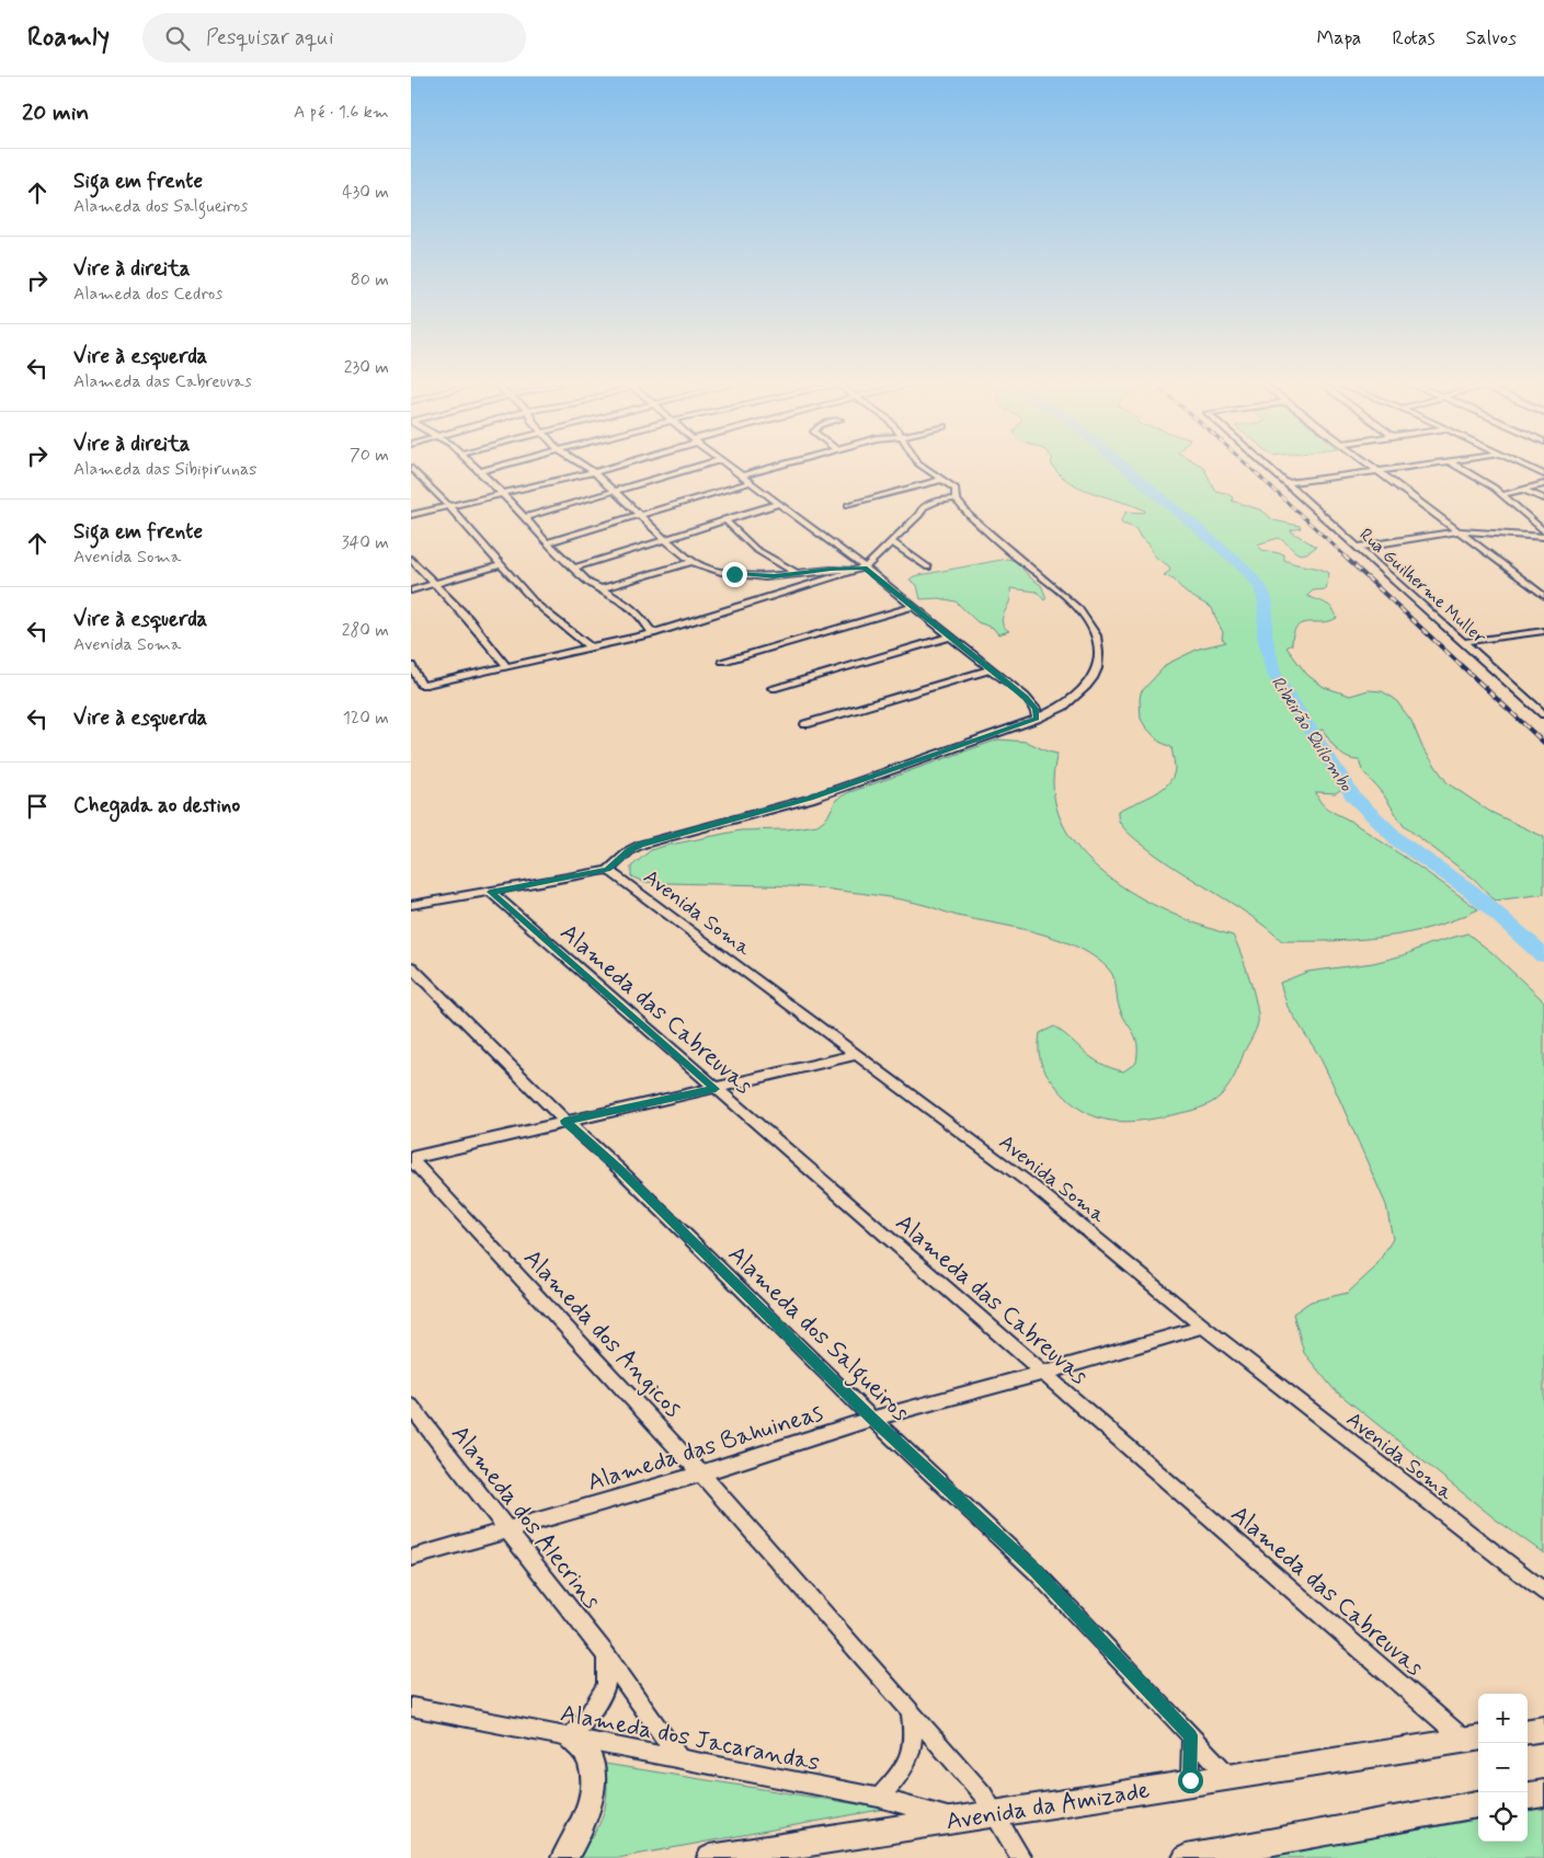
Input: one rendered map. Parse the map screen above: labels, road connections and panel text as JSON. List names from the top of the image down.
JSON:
{
  "streets": {
    "main road": ["Avenida da Amizade"],
    "street": [
      "Rua Guilherme Muller",
      "Avenida Soma",
      "Alameda das Cabreuvas",
      "Alameda dos Angicos",
      "Alameda dos Salgueiros",
      "Alameda das Bahuineas",
      "Alameda dos Alecrins",
      "Alameda dos Jacarandas"
    ]
  },
  "crossings": [
    ["Avenida Soma", "Alameda das Bahuineas"],
    ["Alameda das Cabreuvas", "Alameda das Bahuineas"],
    ["Alameda das Cabreuvas", "Avenida da Amizade"],
    ["Alameda dos Angicos", "Alameda das Bahuineas"],
    ["Alameda dos Angicos", "Avenida da Amizade"],
    ["Alameda dos Salgueiros", "Alameda das Bahuineas"],
    ["Alameda dos Salgueiros", "Avenida da Amizade"],
    ["Alameda das Bahuineas", "Alameda dos Alecrins"],
    ["Alameda dos Alecrins", "Alameda dos Jacarandas"],
    ["Alameda dos Jacarandas", "Avenida da Amizade"]
  ],
  "water": ["Ribeirão Quilombo"],
  "page": {
    "header": "Roamly",
    "search": "Pesquisar aqui",
    "nav": ["Mapa", "Rotas", "Salvos"],
    "heading": ["20 min", "A pé · 1.6 km"],
    "list": [
      ["Siga em frente", "Alameda dos Salgueiros", "430 m"],
      ["Vire à direita", "Alameda dos Cedros", "80 m"],
      ["Vire à esquerda", "Alameda das Cabreuvas", "230 m"],
      ["Vire à direita", "Alameda das Sibipirunas", "70 m"],
      ["Siga em frente", "Avenida Soma", "340 m"],
      ["Vire à esquerda", "Avenida Soma", "280 m"],
      ["Vire à esquerda", "120 m"],
      "Chegada ao destino"
    ],
    "map_buttons": ["+", "−"]
  }
}
